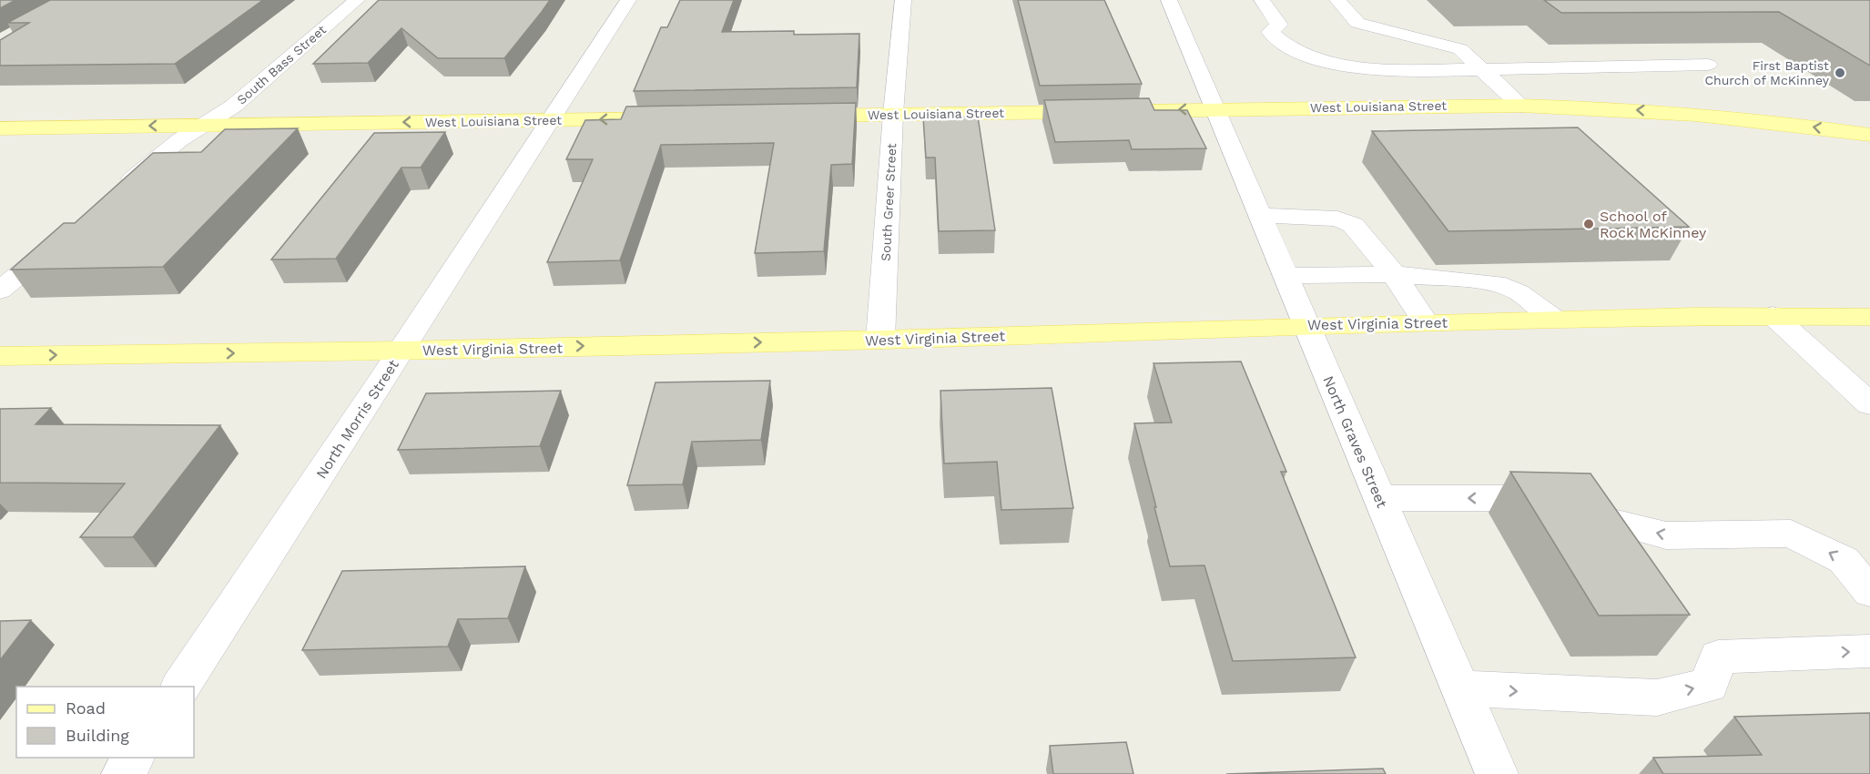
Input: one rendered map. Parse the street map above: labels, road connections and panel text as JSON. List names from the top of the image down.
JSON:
{
  "streets": {
    "main road": ["West Louisiana Street", "West Virginia Street"],
    "street": [
      "South Bass Street",
      "South Greer Street",
      "North Morris Street",
      "North Graves Street"
    ]
  },
  "crossings": [
    ["South Bass Street", "West Louisiana Street"],
    ["West Louisiana Street", "South Greer Street"],
    ["West Louisiana Street", "North Morris Street"],
    ["West Louisiana Street", "North Graves Street"],
    ["South Greer Street", "West Virginia Street"],
    ["West Virginia Street", "North Morris Street"],
    ["West Virginia Street", "North Graves Street"]
  ],
  "one_way": ["West Louisiana Street", "West Virginia Street"],
  "places": ["First Baptist Church of McKinney", "School of Rock McKinney"],
  "legend": ["Road", "Building"]
}
